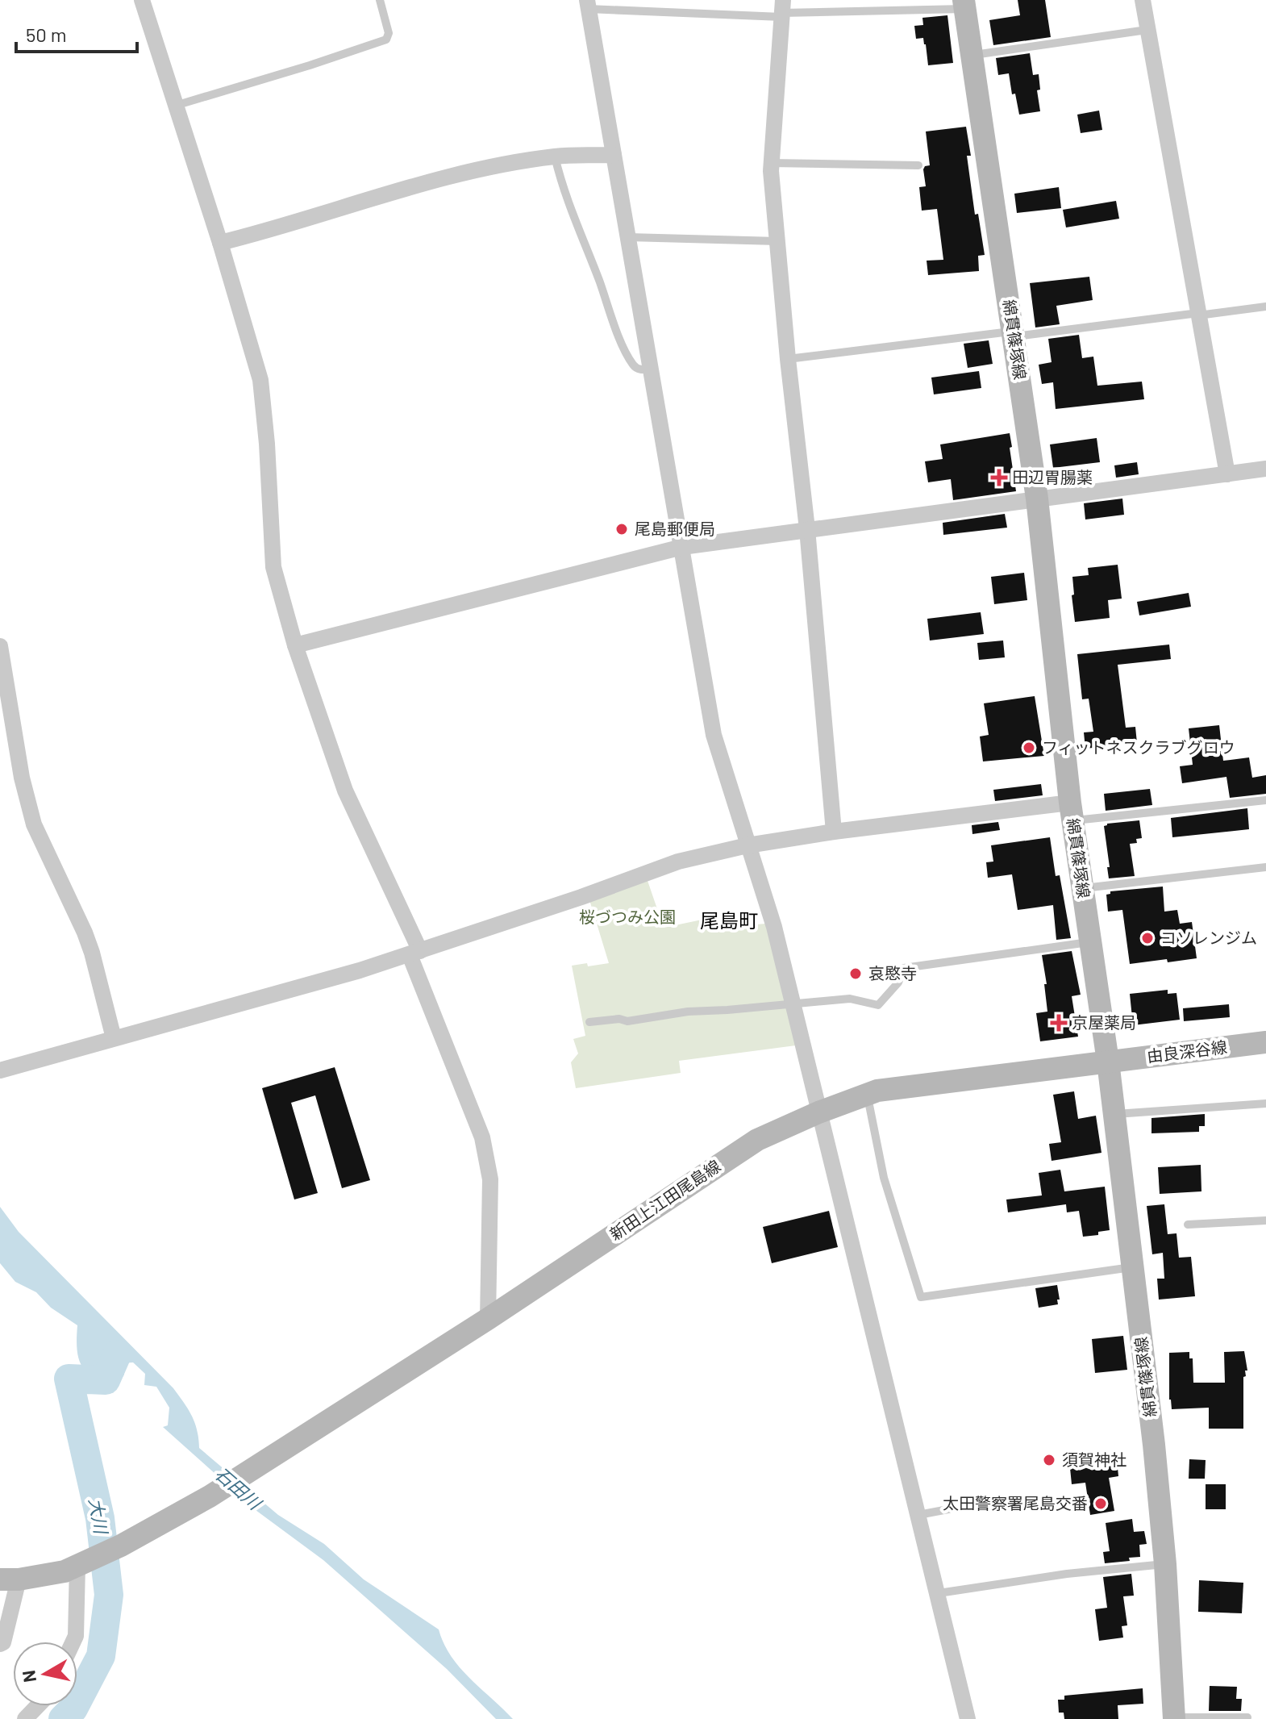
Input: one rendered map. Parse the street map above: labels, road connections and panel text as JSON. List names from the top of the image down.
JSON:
{
  "streets": {
    "main road": ["綿貫篠塚線", "由良深谷線", "新田上江田尾島線"]
  },
  "crossings": [
    ["綿貫篠塚線", "由良深谷線"],
    ["綿貫篠塚線", "新田上江田尾島線"],
    ["由良深谷線", "新田上江田尾島線"]
  ],
  "districts": ["尾島町"],
  "water": ["石田川", "大川"],
  "parks": ["桜づつみ公園"],
  "places": {
    "health": ["田辺胃腸薬", "京屋薬局"],
    "other": [
      "尾島郵便局",
      "フィットネスクラブグロウ",
      "コソレンジム",
      "哀愍寺",
      "須賀神社",
      "太田警察署尾島交番"
    ]
  },
  "scale_bar": "50 m",
  "north": "left"
}
